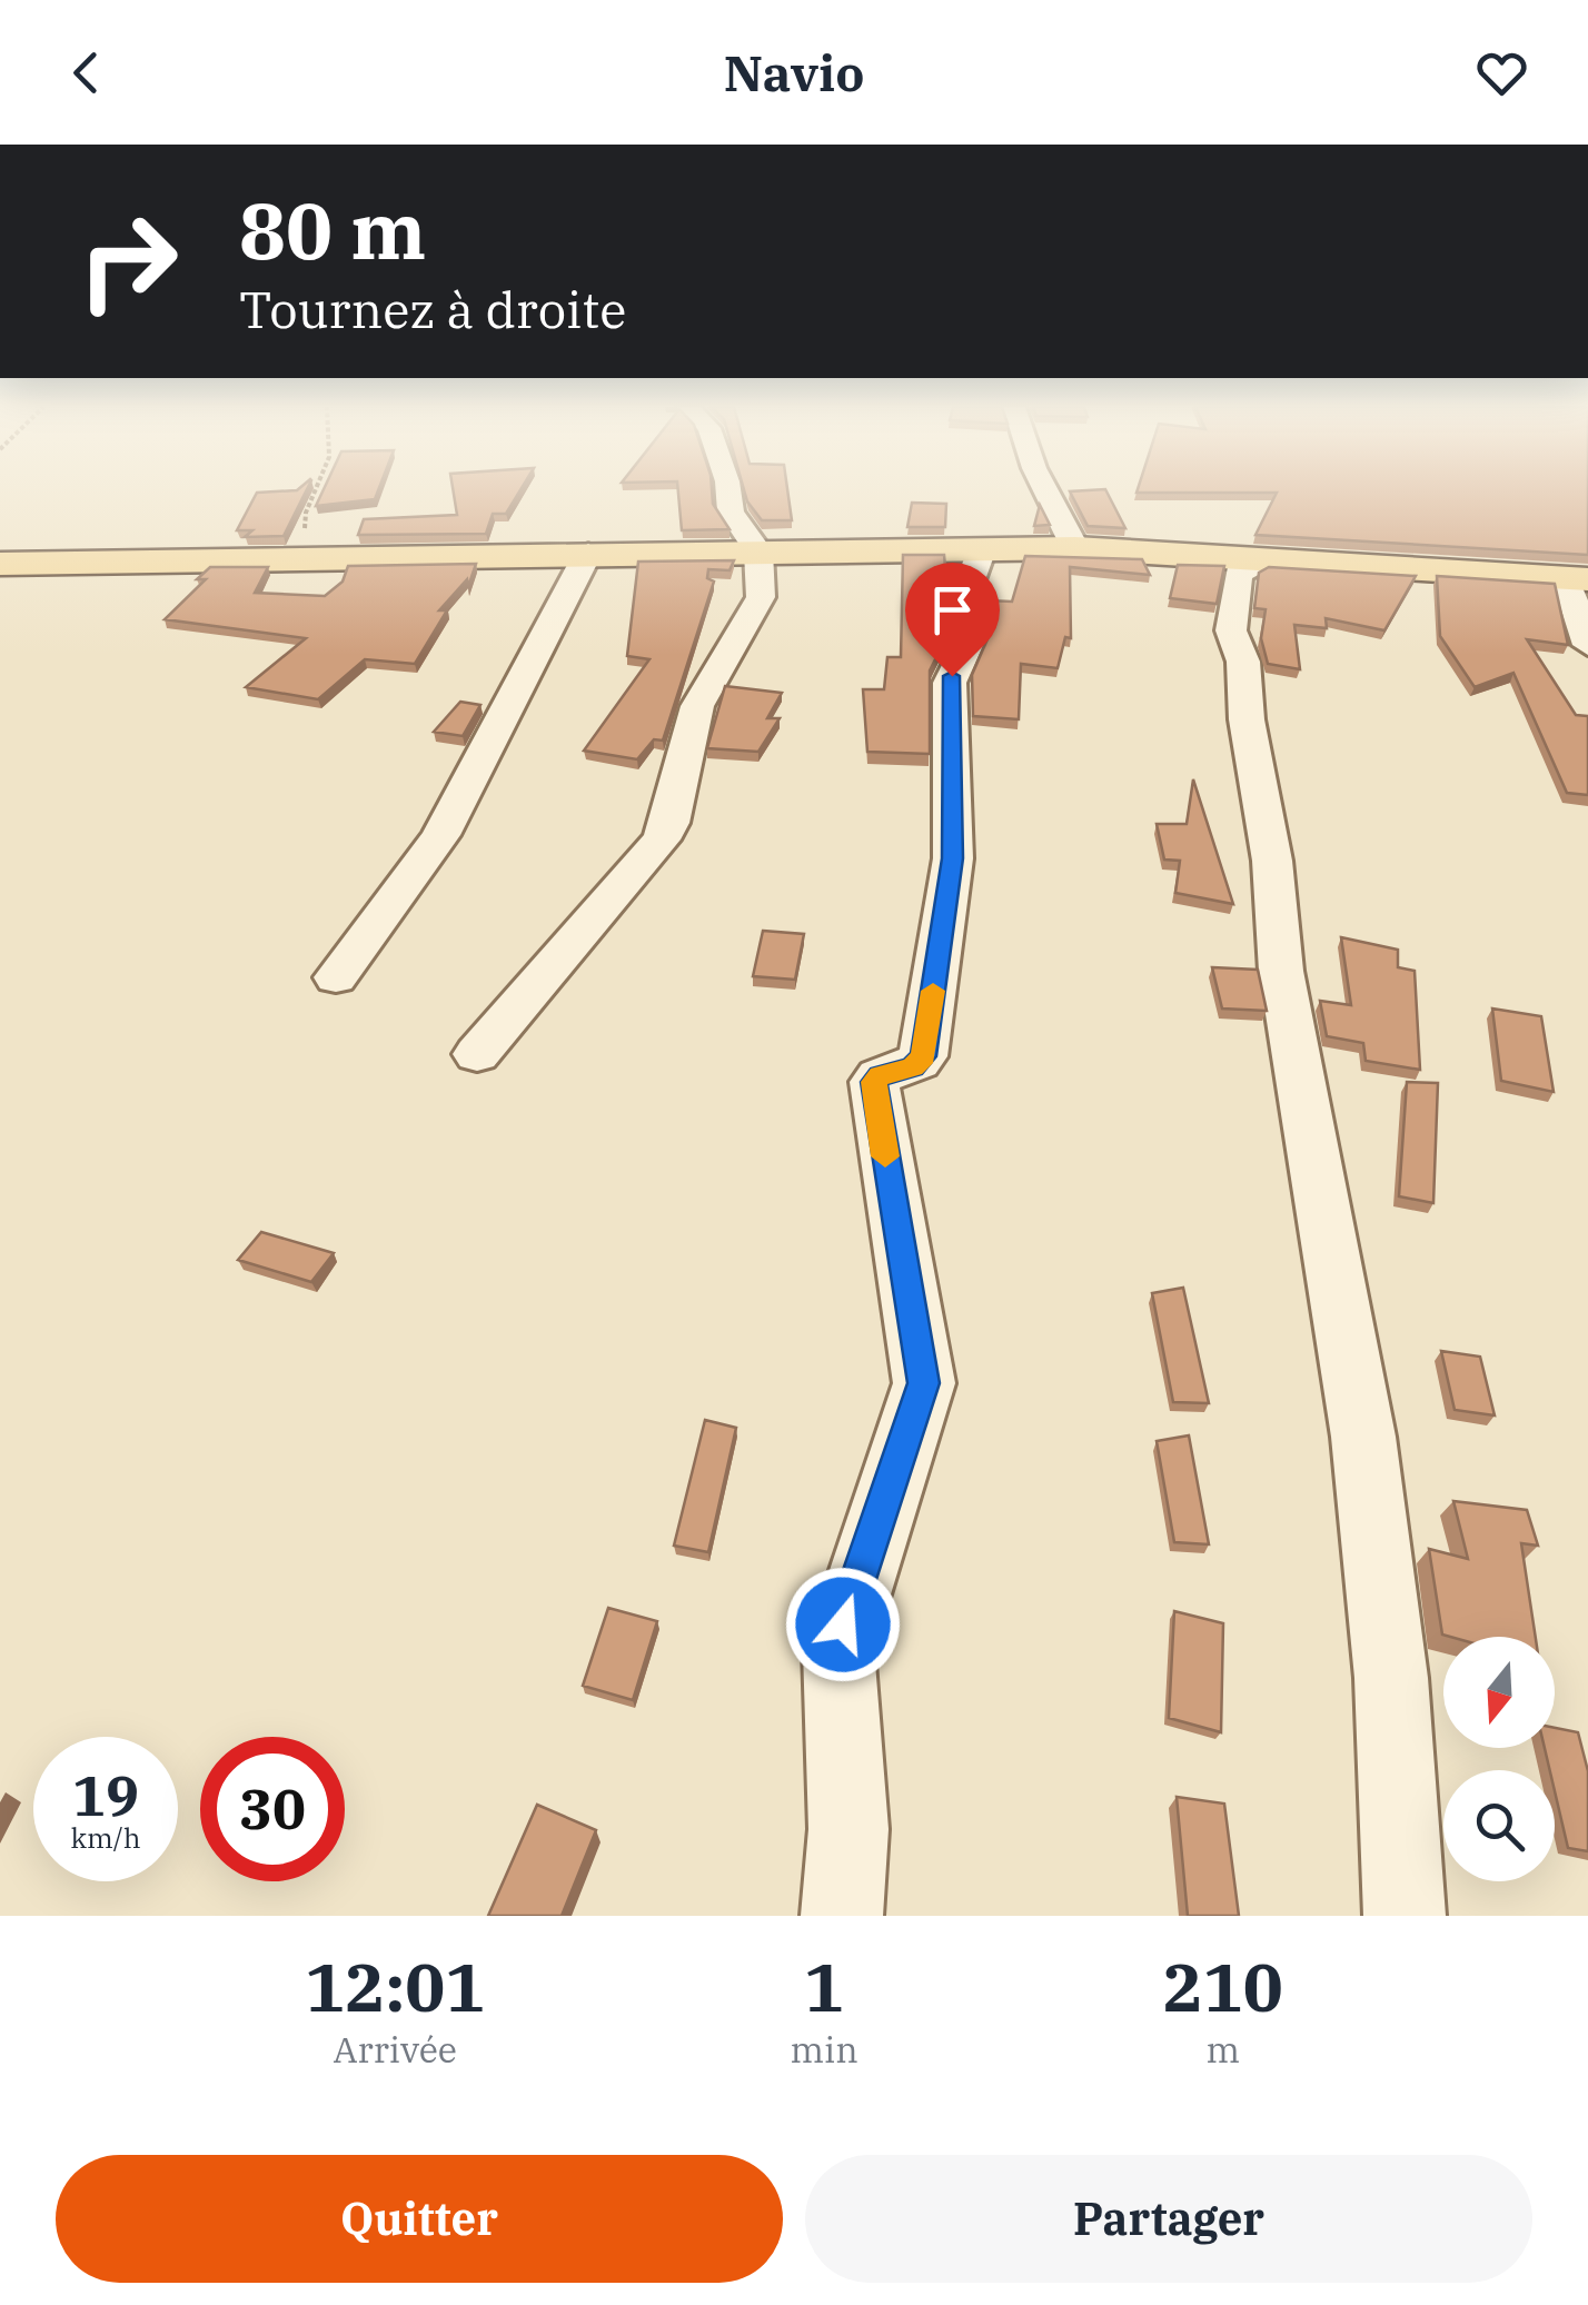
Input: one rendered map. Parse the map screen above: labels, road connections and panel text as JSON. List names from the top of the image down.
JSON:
{
  "north": "bottom",
  "page": {
    "header": "Navio",
    "turn": ["80 m", "Tournez à droite"],
    "speed": "19 km/h",
    "limit": "30",
    "eta": [
      "12:01",
      "Arrivée",
      "1",
      "min",
      "210",
      "m"
    ],
    "buttons": ["Quitter", "Partager"]
  }
}
